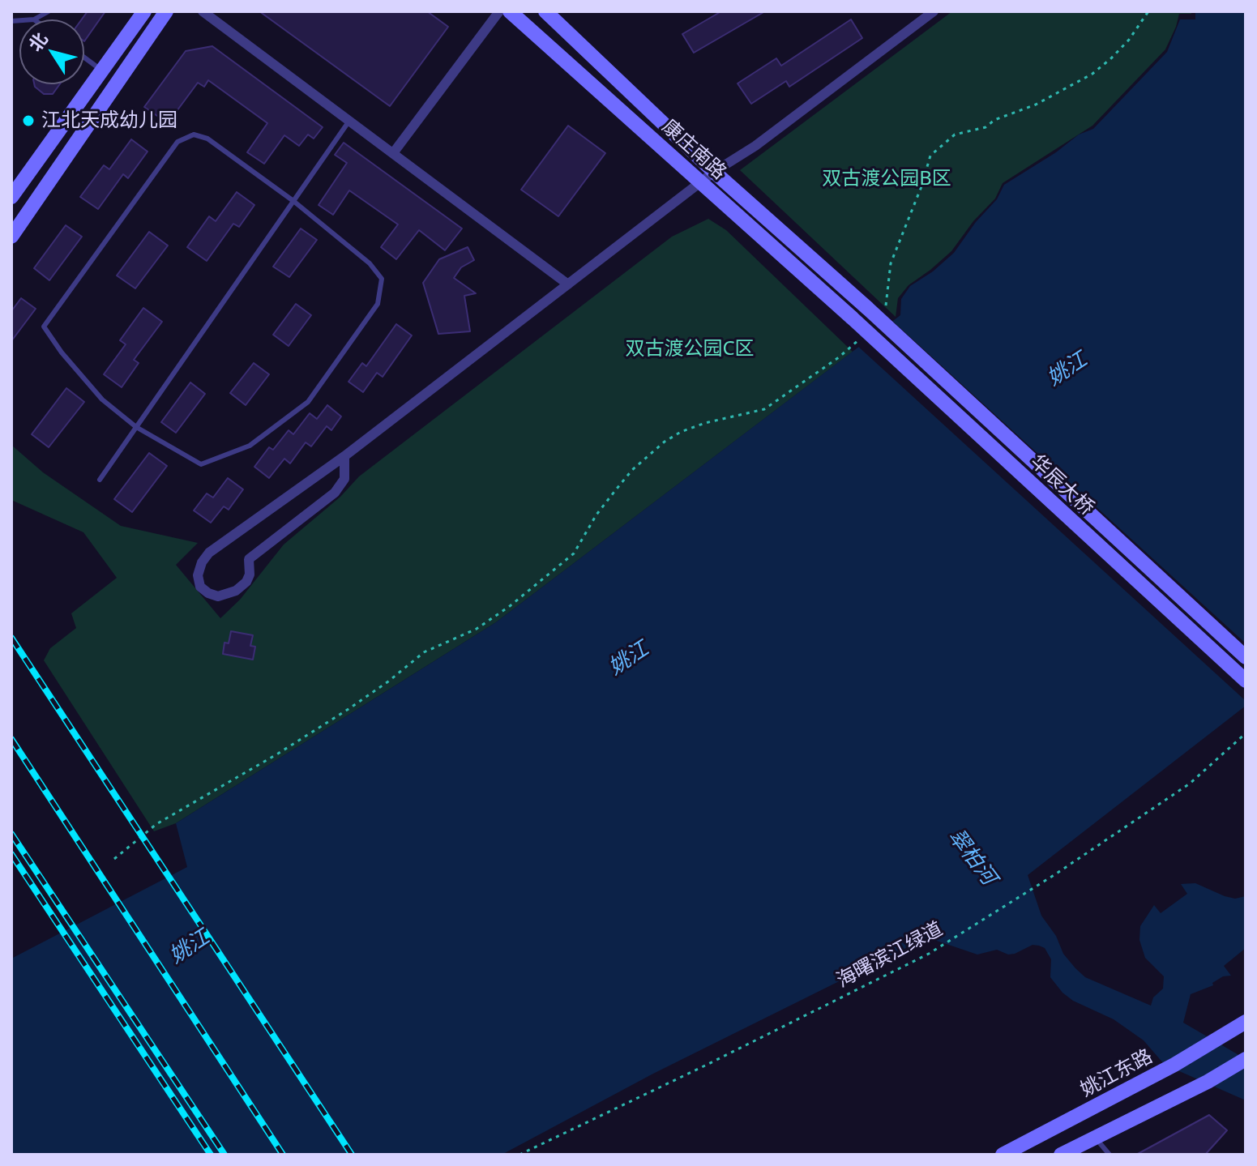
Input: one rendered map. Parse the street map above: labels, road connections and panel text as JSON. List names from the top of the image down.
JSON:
{
  "streets": {
    "main road": ["康庄南路", "华辰大桥", "姚江东路"],
    "path": ["海曙滨江绿道"]
  },
  "crossings": [
    ["康庄南路", "华辰大桥"]
  ],
  "water": ["姚江", "翠柏河"],
  "parks": ["双古渡公园B区", "双古渡公园C区"],
  "places": ["江北天成幼儿园"],
  "north": "top left"
}
